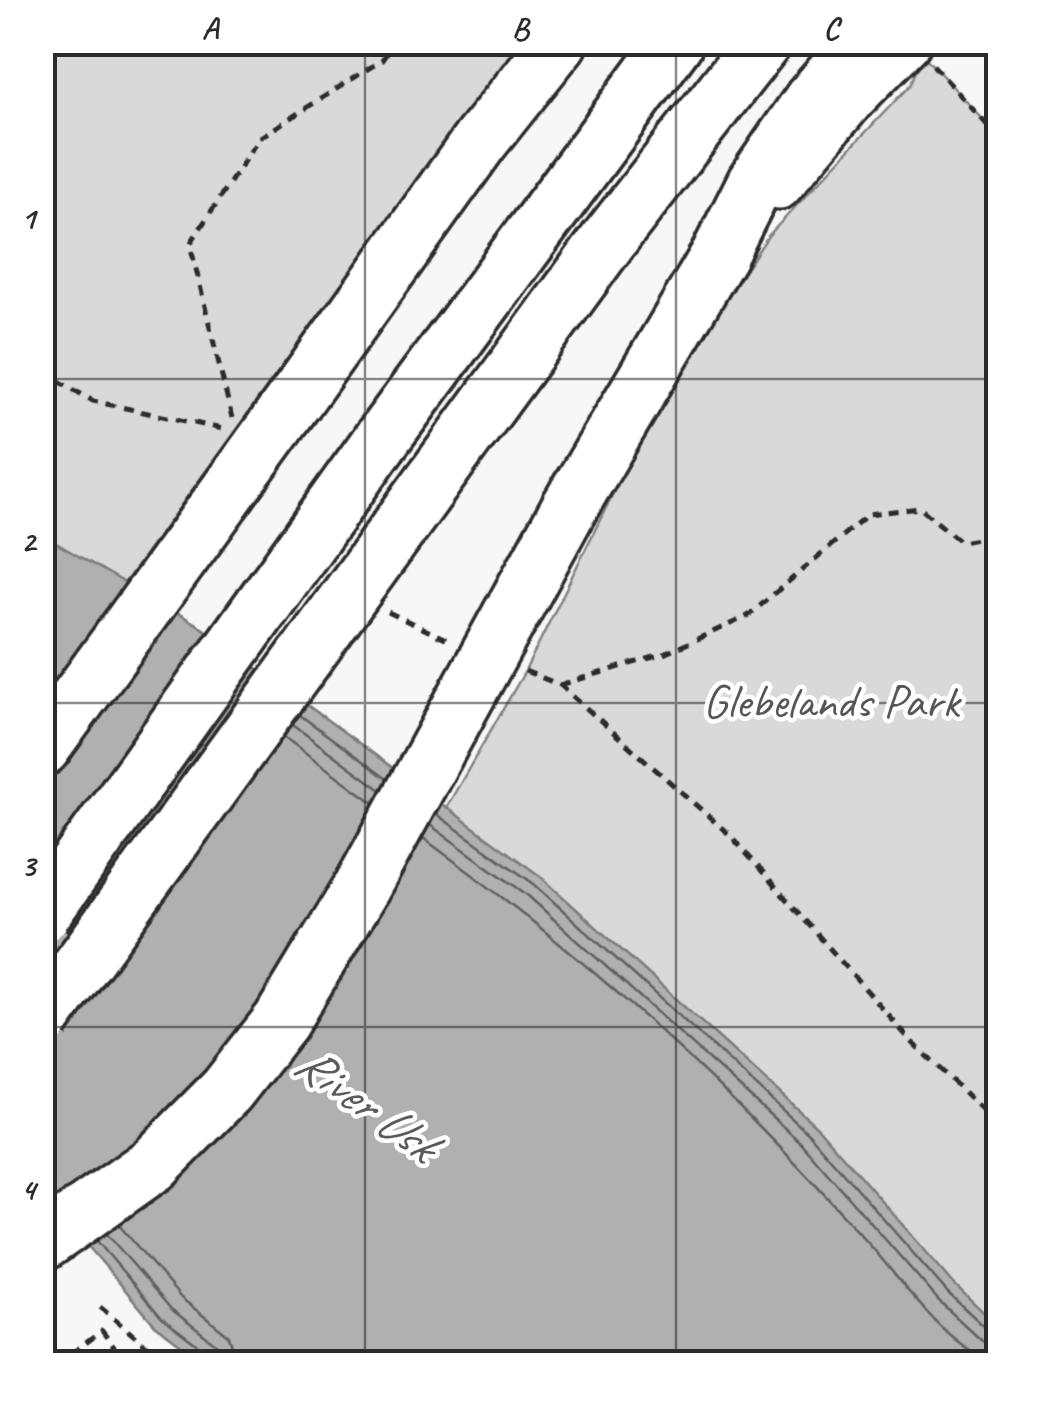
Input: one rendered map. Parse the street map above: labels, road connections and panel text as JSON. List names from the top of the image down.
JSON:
{
  "water": ["River Usk"],
  "parks": ["Glebelands Park"],
  "grid": {
    "columns": ["A", "B", "C"],
    "rows": [
      "1",
      "2",
      "3",
      "4"
    ]
  }
}
